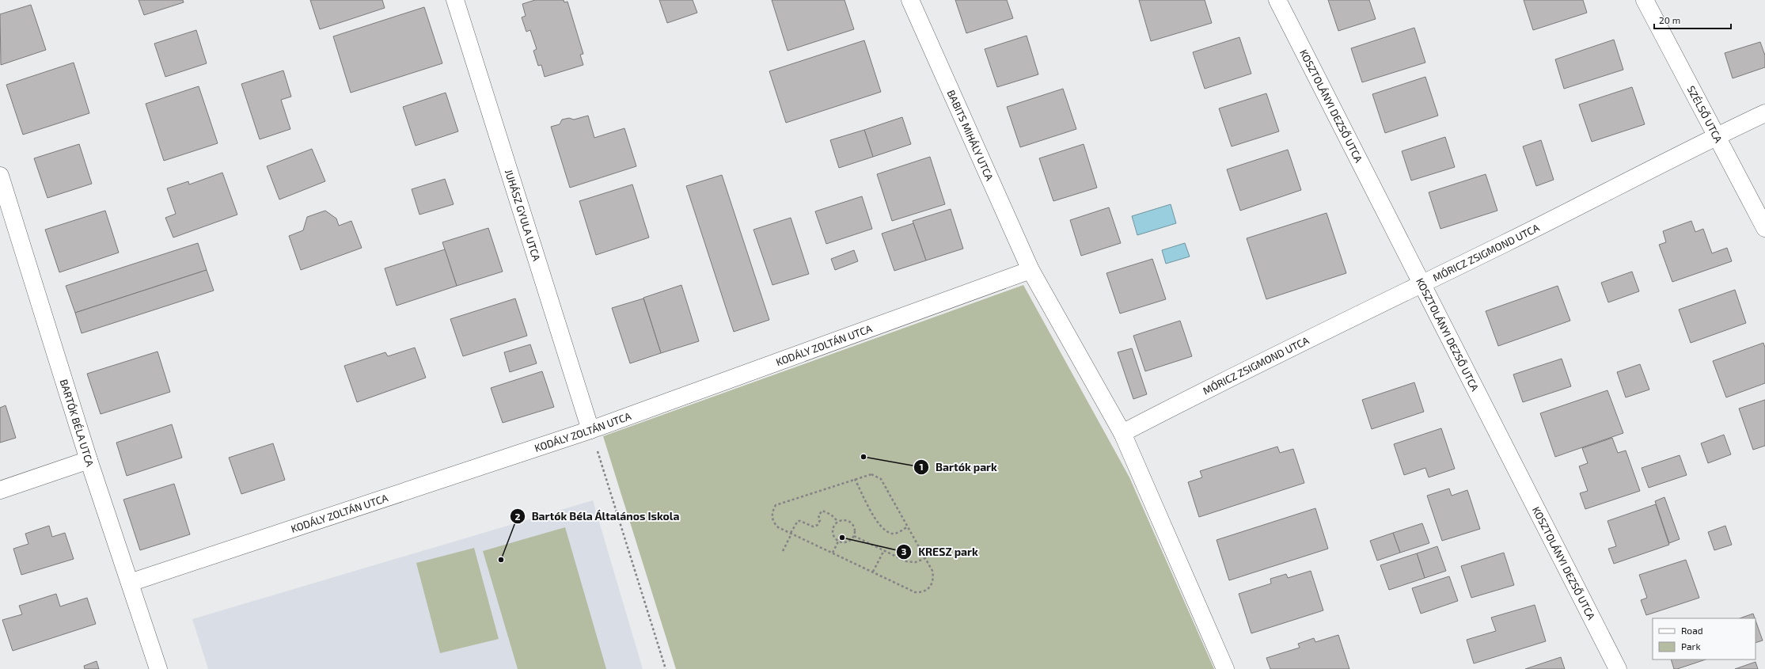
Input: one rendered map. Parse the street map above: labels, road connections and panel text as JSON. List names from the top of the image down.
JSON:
{
  "streets": {
    "street": [
      "KOSZTOLÁNYI DEZSŐ UTCA",
      "SZÉLSŐ UTCA",
      "BABITS MIHÁLY UTCA",
      "JUHÁSZ GYULA UTCA",
      "MÓRICZ ZSIGMOND UTCA",
      "KODÁLY ZOLTÁN UTCA",
      "BARTÓK BÉLA UTCA"
    ]
  },
  "crossings": [
    ["KOSZTOLÁNYI DEZSŐ UTCA", "MÓRICZ ZSIGMOND UTCA"],
    ["SZÉLSŐ UTCA", "MÓRICZ ZSIGMOND UTCA"],
    ["BABITS MIHÁLY UTCA", "MÓRICZ ZSIGMOND UTCA"],
    ["BABITS MIHÁLY UTCA", "KODÁLY ZOLTÁN UTCA"],
    ["JUHÁSZ GYULA UTCA", "KODÁLY ZOLTÁN UTCA"],
    ["KODÁLY ZOLTÁN UTCA", "BARTÓK BÉLA UTCA"]
  ],
  "places": ["Bartók park", "KRESZ park", "Bartók Béla Általános Iskola"],
  "legend": ["Road", "Park"],
  "scale_bar": "20 m"
}
